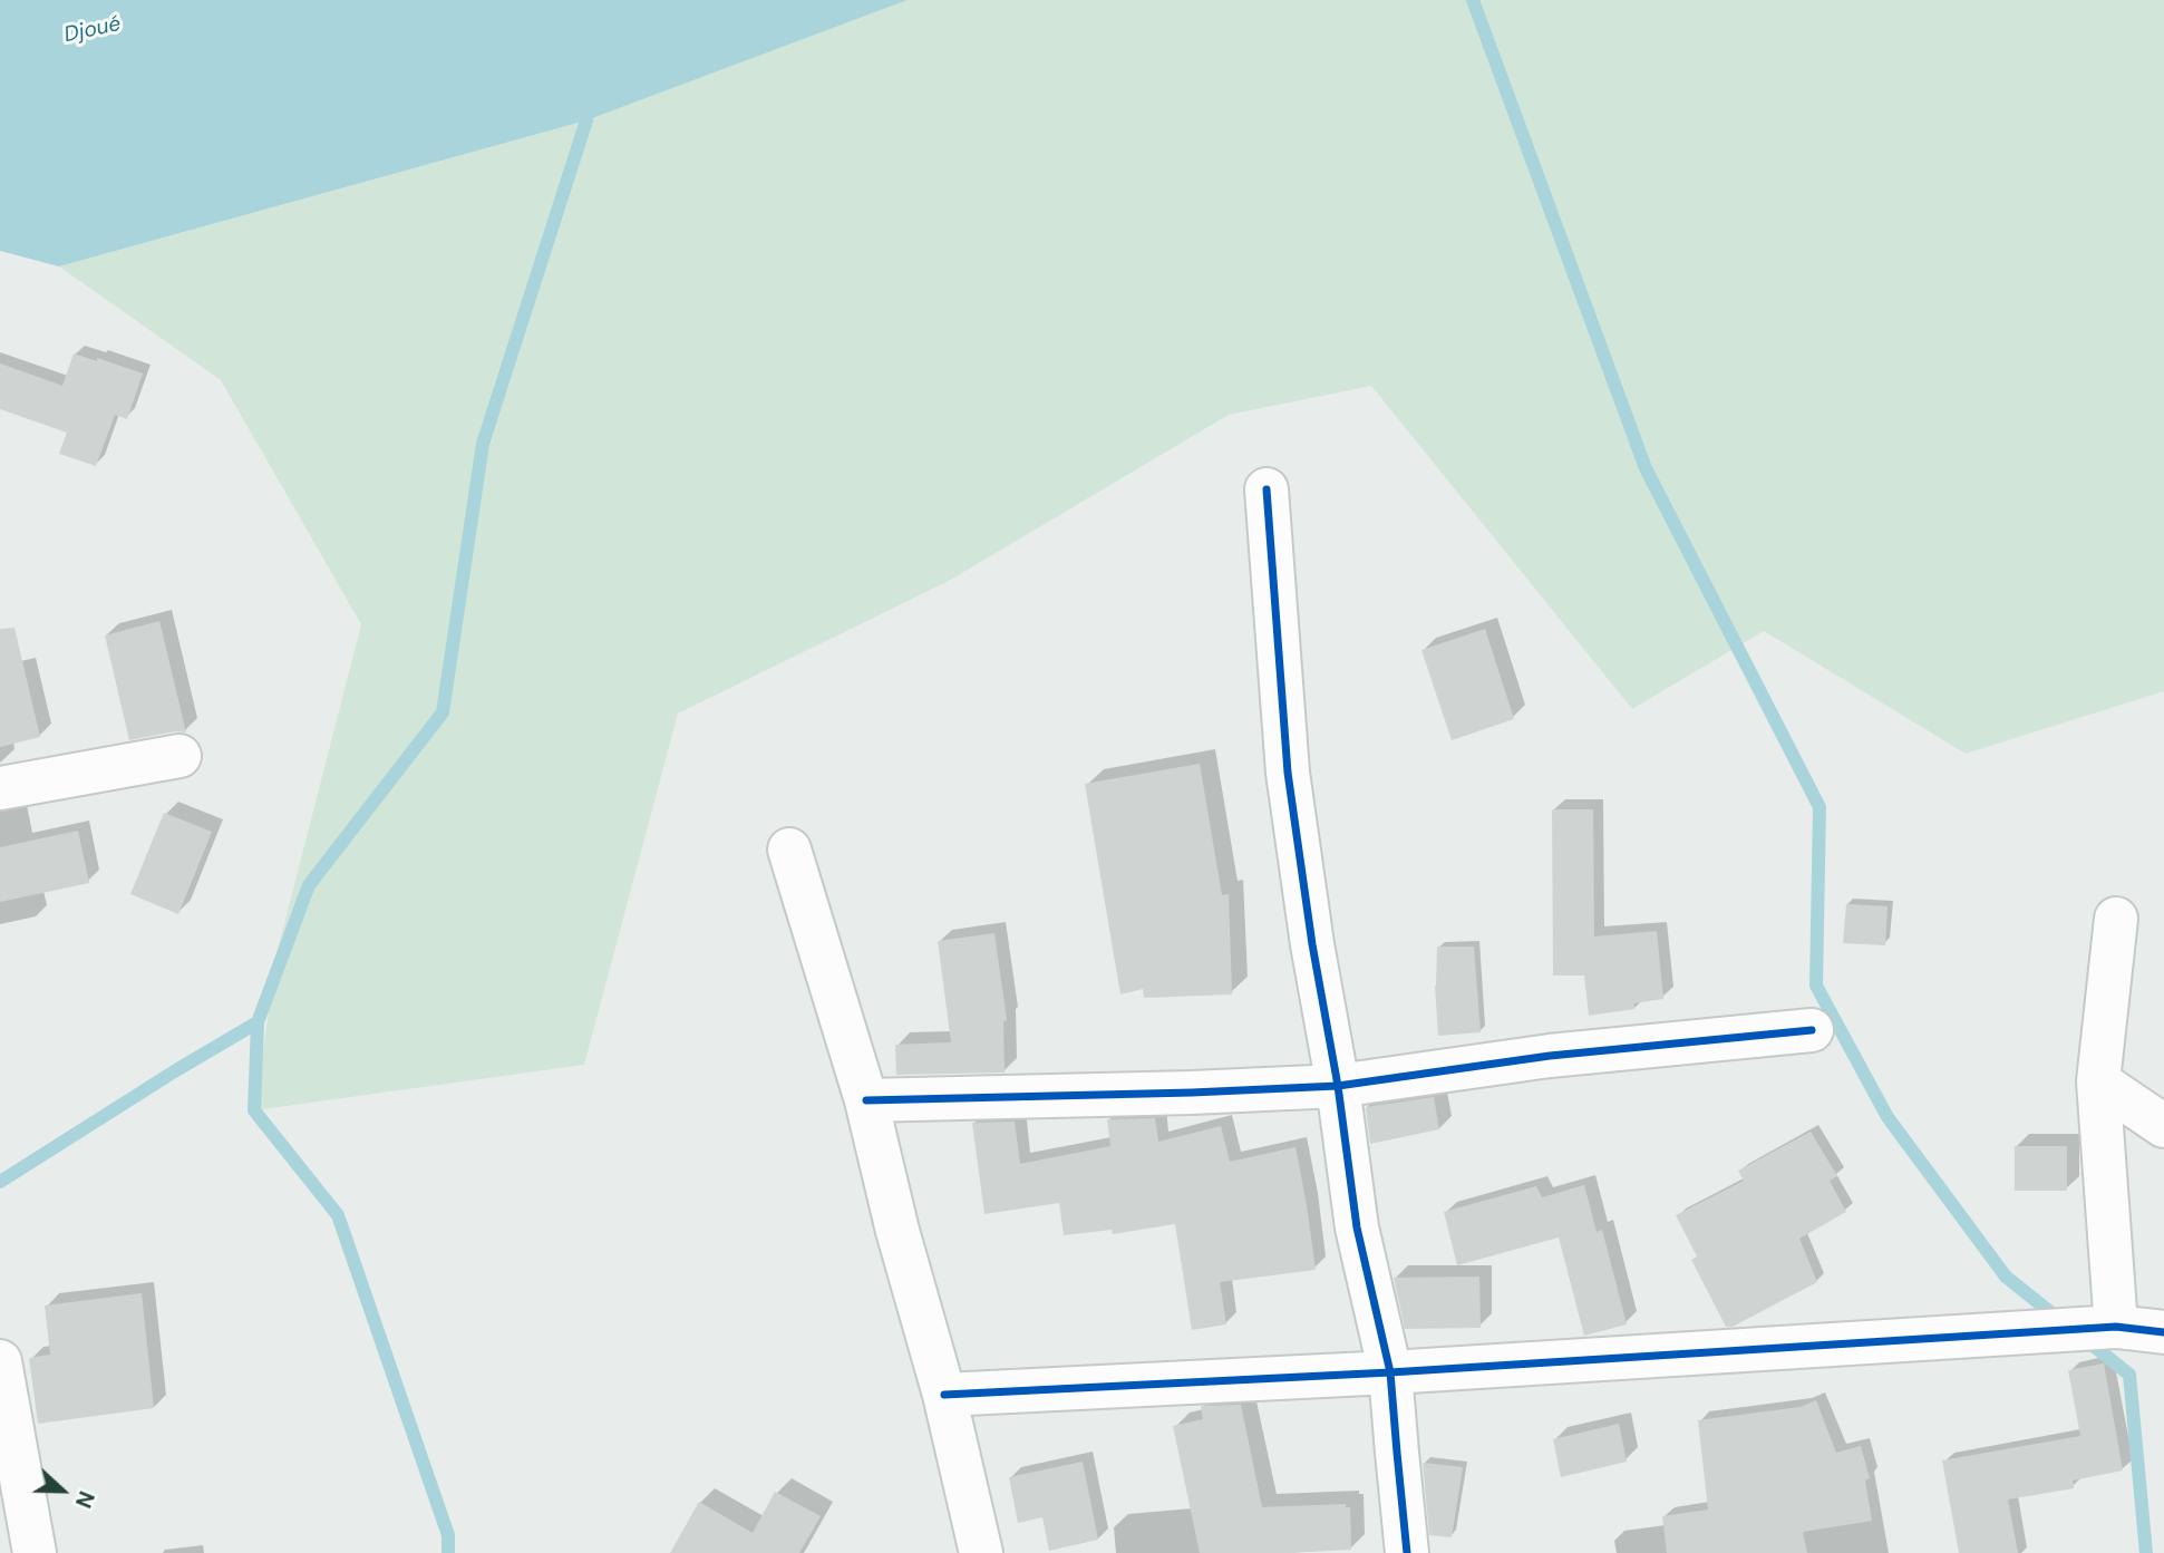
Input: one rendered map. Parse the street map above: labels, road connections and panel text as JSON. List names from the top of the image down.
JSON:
{
  "water": ["Djoué"],
  "north": "right"
}
